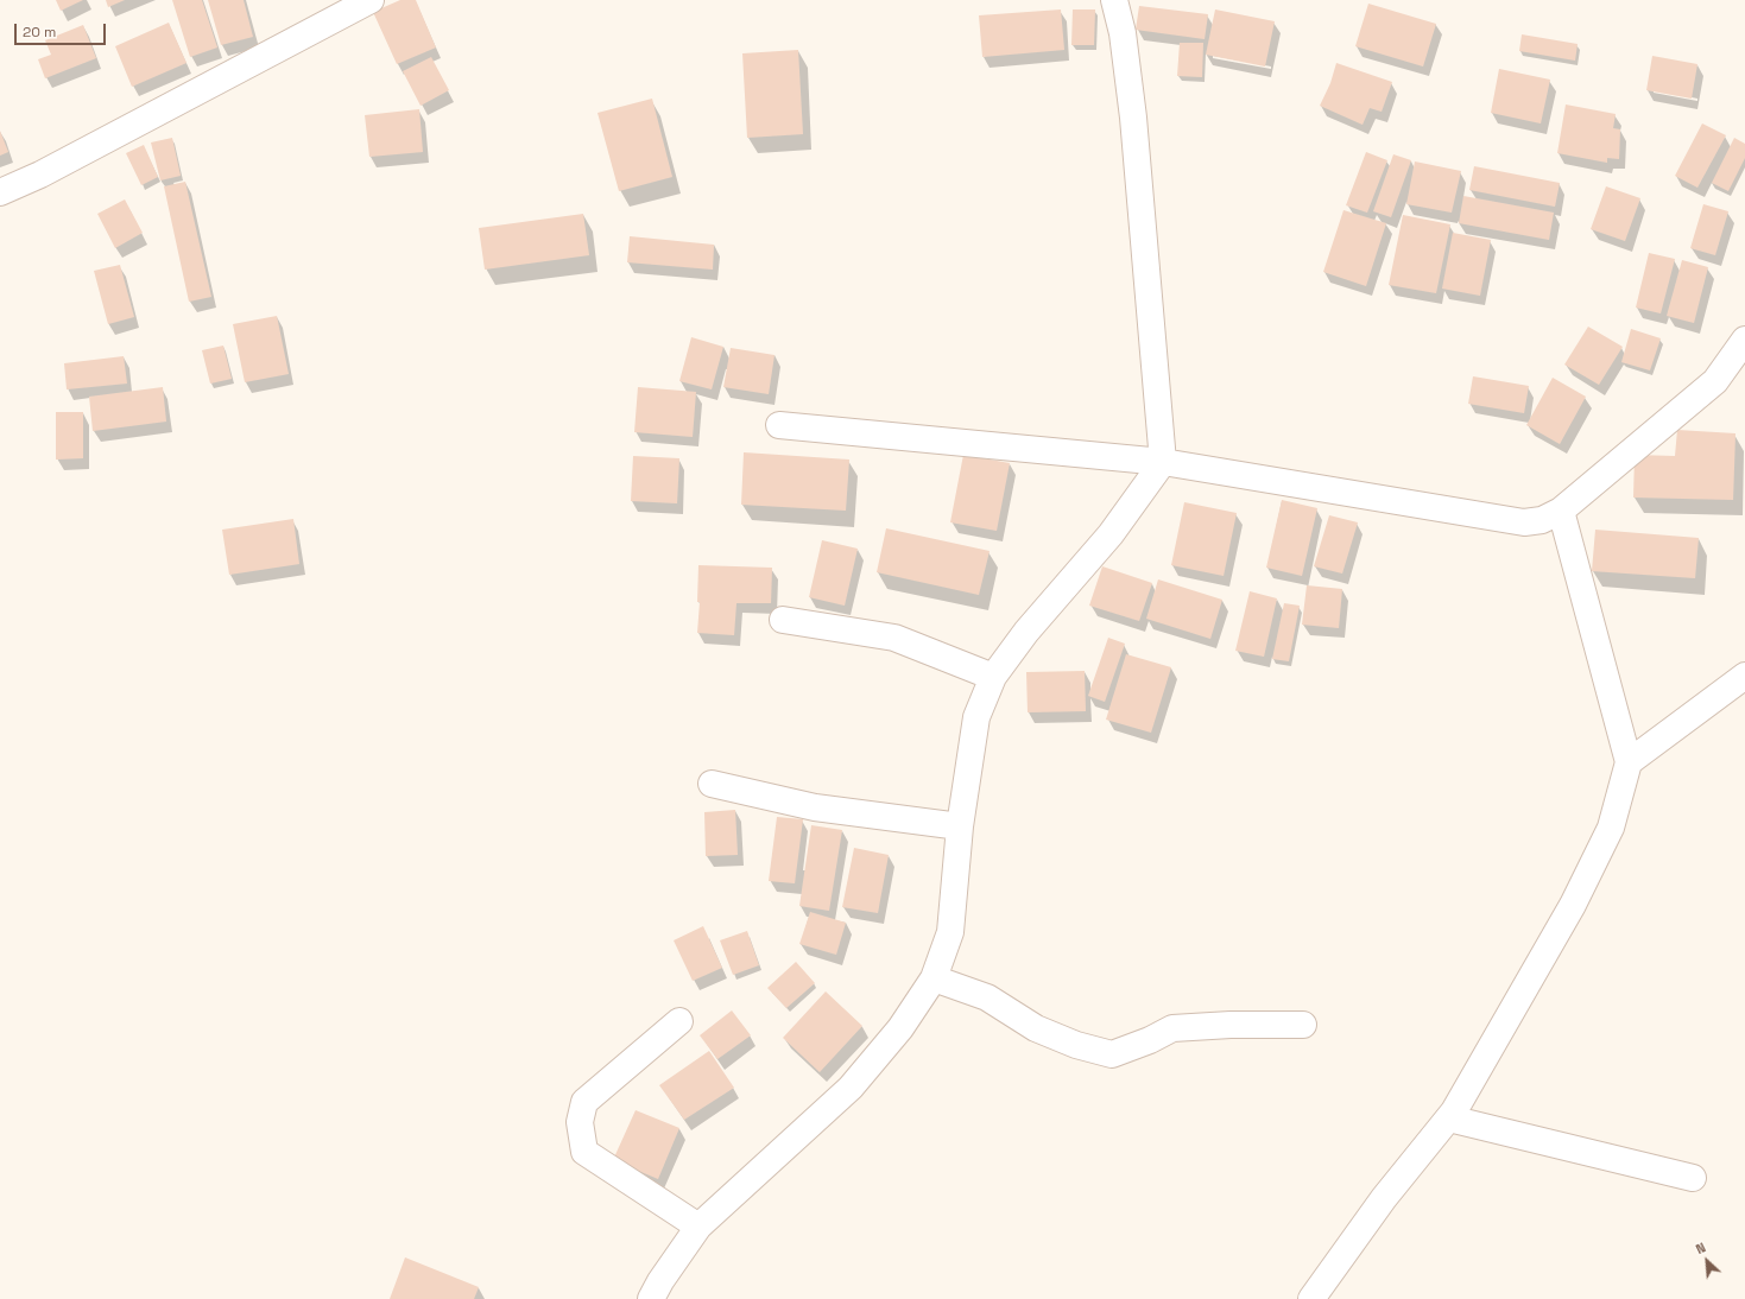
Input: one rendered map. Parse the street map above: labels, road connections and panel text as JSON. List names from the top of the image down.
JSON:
{
  "scale_bar": "20 m",
  "north": "top left"
}
